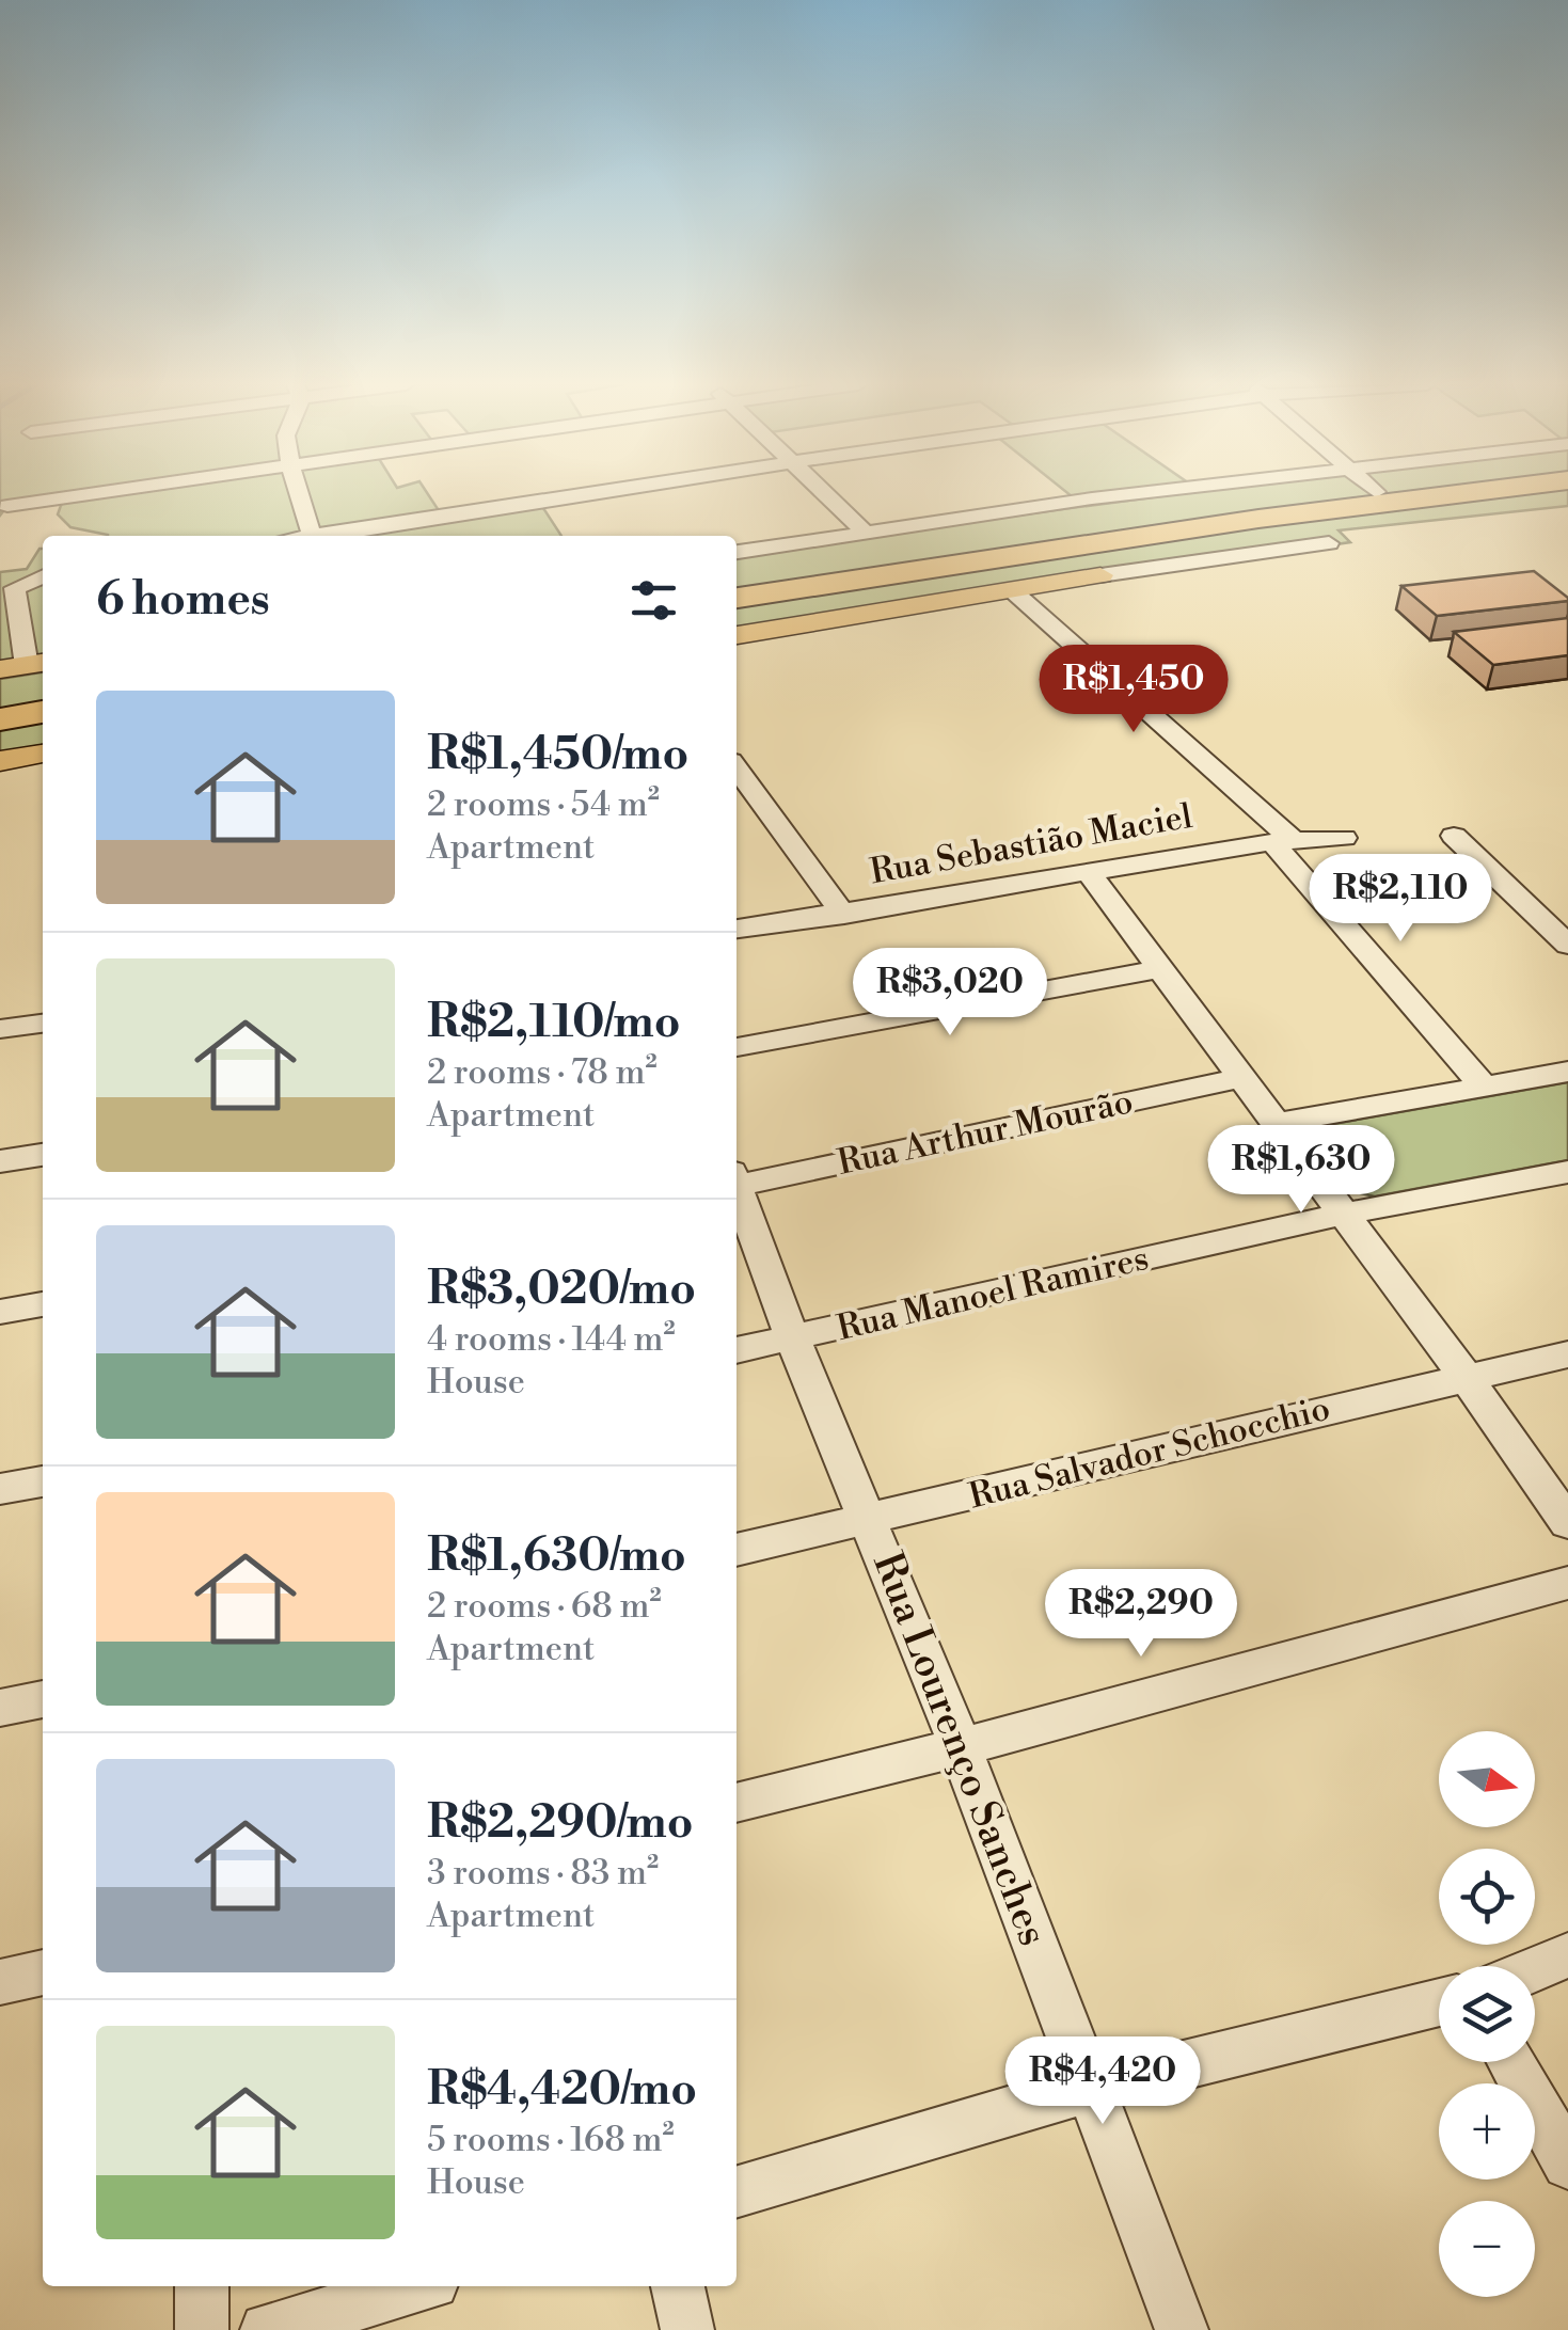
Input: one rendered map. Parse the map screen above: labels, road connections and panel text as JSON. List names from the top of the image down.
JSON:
{
  "streets": {
    "street": [
      "Rua Sebastião Maciel",
      "Rua Arthur Mourão",
      "Rua Manoel Ramires",
      "Rua Salvador Schocchio",
      "Rua Lourenço Sanches"
    ]
  },
  "crossings": [
    ["Rua Manoel Ramires", "Rua Lourenço Sanches"],
    ["Rua Salvador Schocchio", "Rua Lourenço Sanches"]
  ],
  "north": "right",
  "page": {
    "heading": "6 homes",
    "price": [
      "R$1,450",
      "R$2,110",
      "R$3,020",
      "R$1,630",
      "R$2,290",
      "R$4,420"
    ],
    "list": [
      {
        "name": "R$1,450/mo",
        "note": "2 rooms · 54 m² · Apartment"
      },
      {
        "name": "R$2,110/mo",
        "note": "2 rooms · 78 m² · Apartment"
      },
      {
        "name": "R$3,020/mo",
        "note": "4 rooms · 144 m² · House"
      },
      {
        "name": "R$1,630/mo",
        "note": "2 rooms · 68 m² · Apartment"
      },
      {
        "name": "R$2,290/mo",
        "note": "3 rooms · 83 m² · Apartment"
      },
      {
        "name": "R$4,420/mo",
        "note": "5 rooms · 168 m² · House"
      }
    ],
    "map_buttons": ["+", "−"]
  }
}
